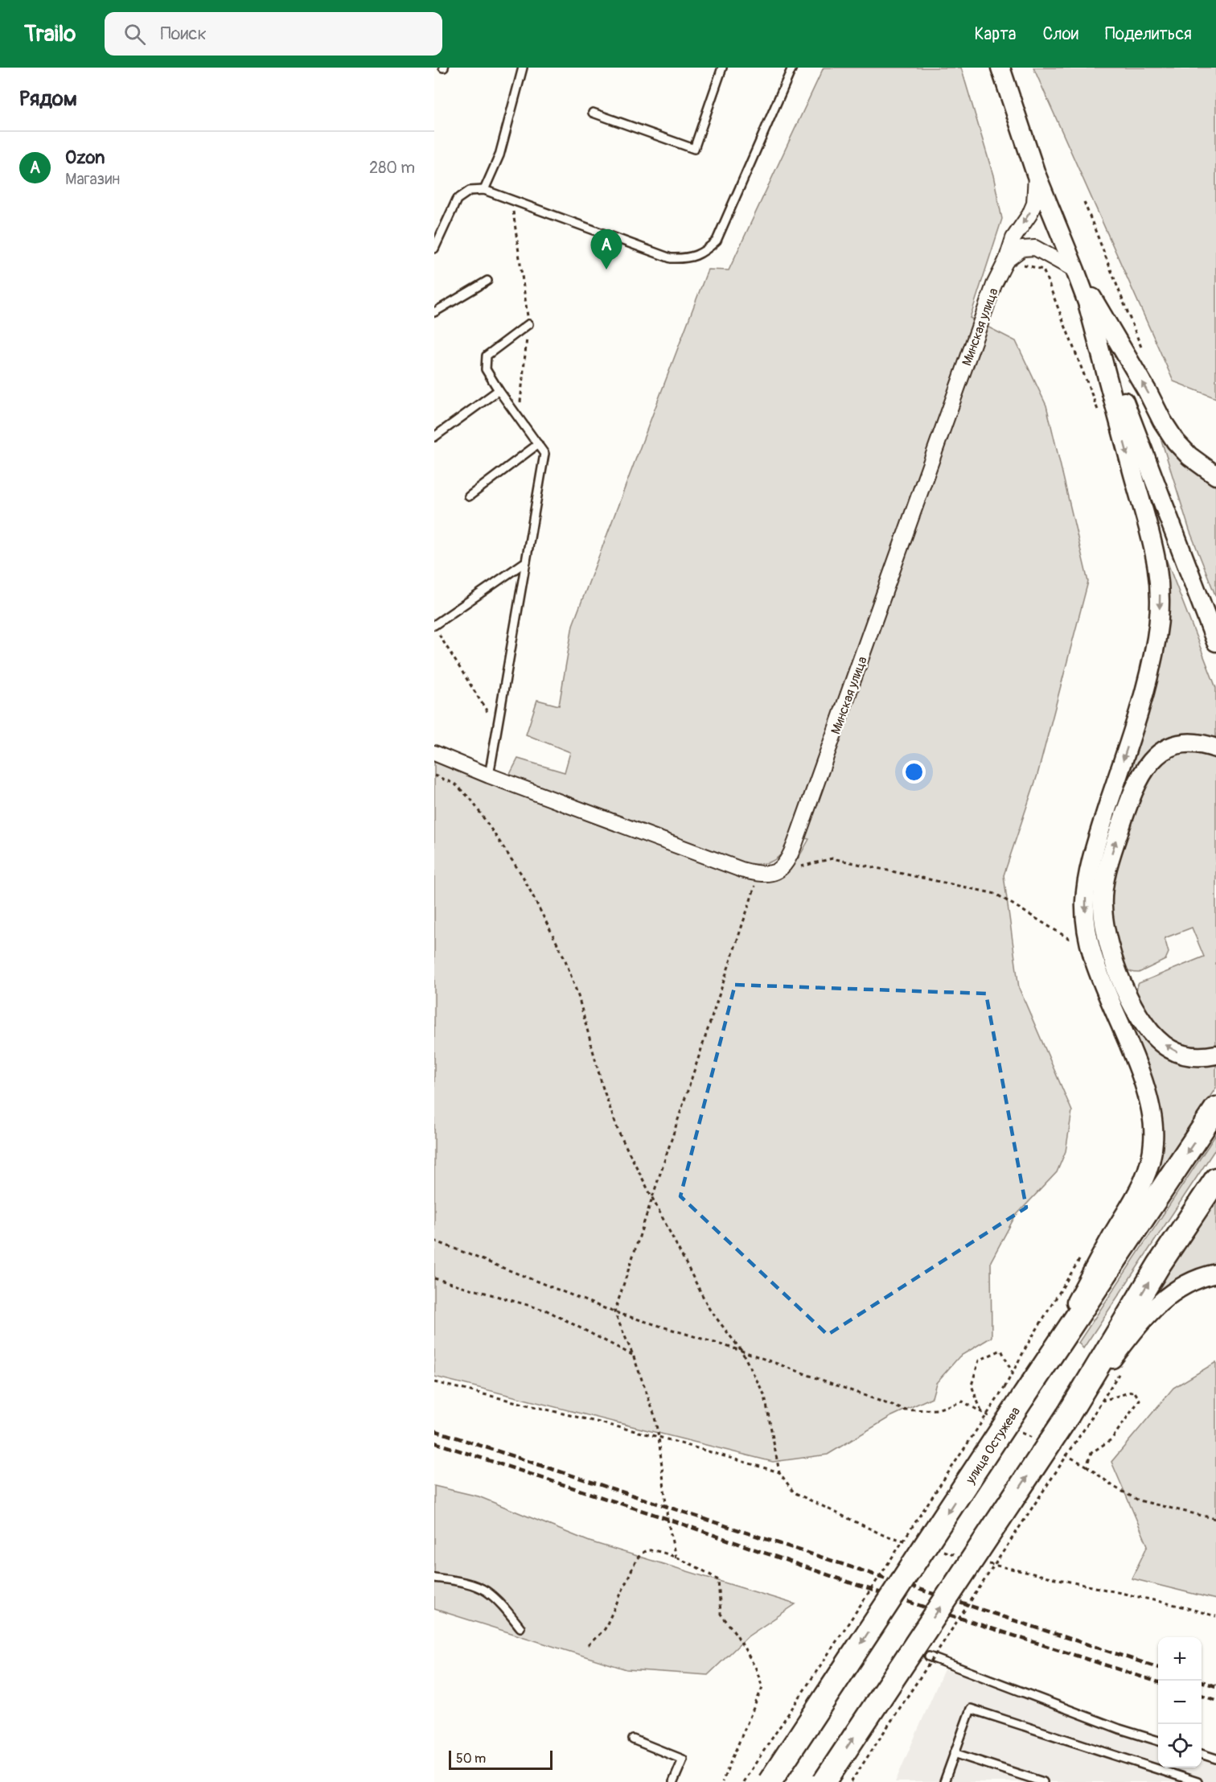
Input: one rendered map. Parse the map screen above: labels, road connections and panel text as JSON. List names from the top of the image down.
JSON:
{
  "streets": {
    "main road": ["улица Остужева"],
    "street": ["Минская улица"]
  },
  "scale_bar": "50 m",
  "page": {
    "header": "Trailo",
    "search": "Поиск",
    "nav": ["Карта", "Слои", "Поделиться"],
    "heading": "Рядом",
    "list": [
      {
        "mark": "A",
        "name": "Ozon",
        "note": "Магазин",
        "value": "280 m"
      }
    ],
    "pins": "A",
    "map_buttons": ["+", "−"],
    "scale": "50 m"
  }
}
